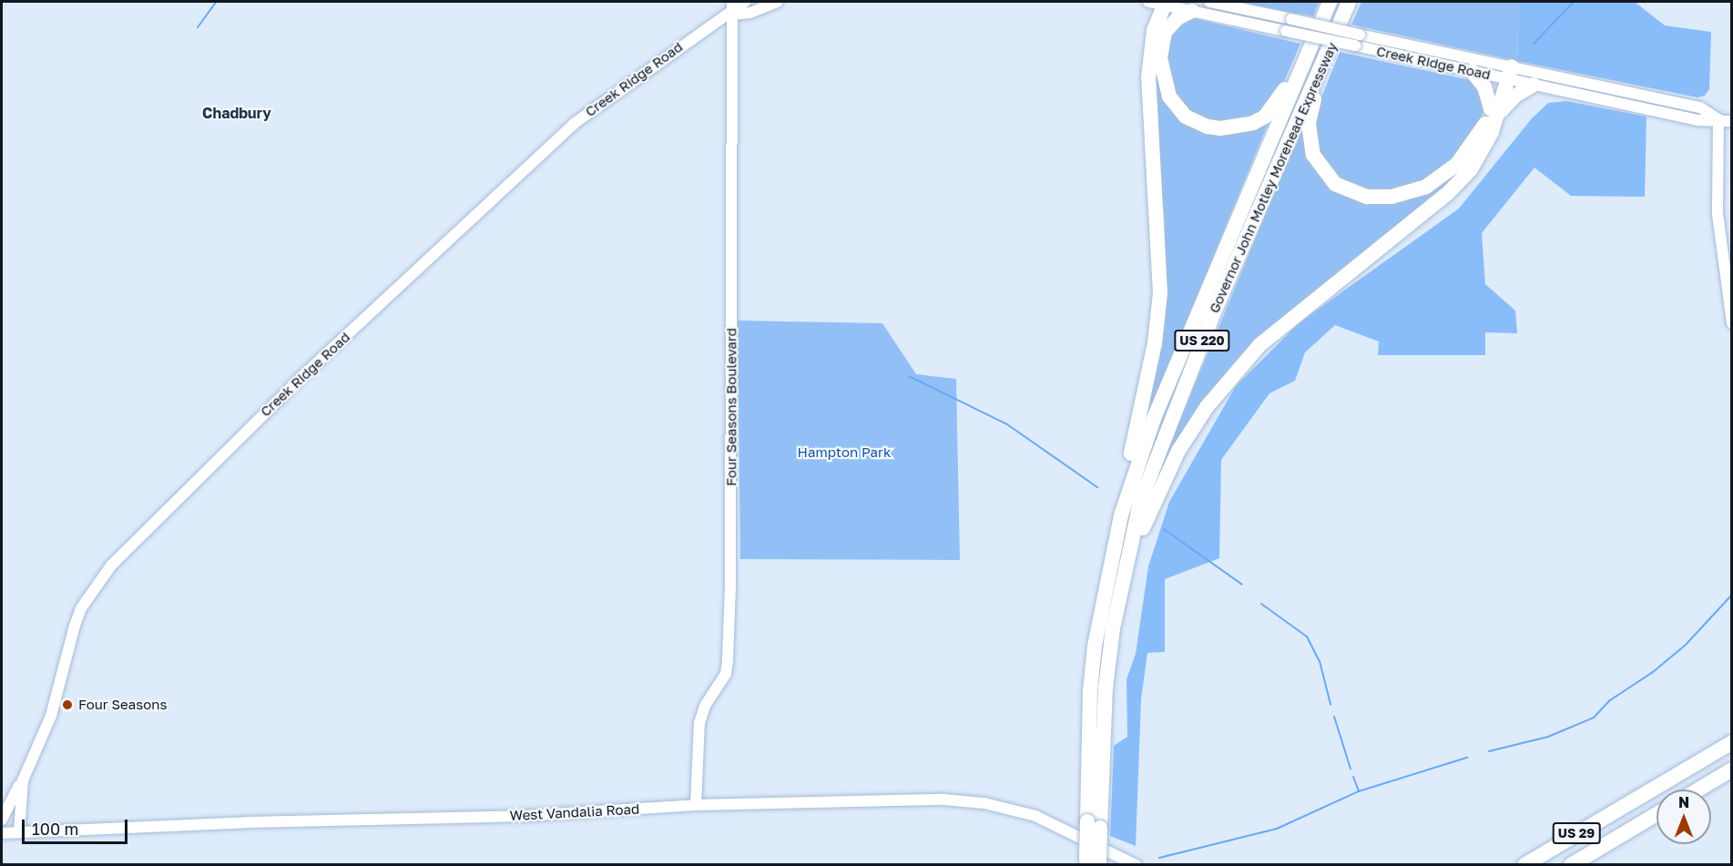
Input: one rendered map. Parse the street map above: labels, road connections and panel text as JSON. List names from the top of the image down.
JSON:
{
  "streets": {
    "highway": ["Governor John Motley Morehead Expressway", "US 220", "US 29"],
    "main road": ["Creek Ridge Road", "Four Seasons Boulevard", "West Vandalia Road"]
  },
  "crossings": [
    ["Creek Ridge Road", "Four Seasons Boulevard"],
    ["Creek Ridge Road", "West Vandalia Road"],
    ["Four Seasons Boulevard", "West Vandalia Road"]
  ],
  "districts": ["Chadbury"],
  "parks": ["Hampton Park"],
  "places": ["Four Seasons"],
  "scale_bar": "100 m",
  "north": "top"
}
